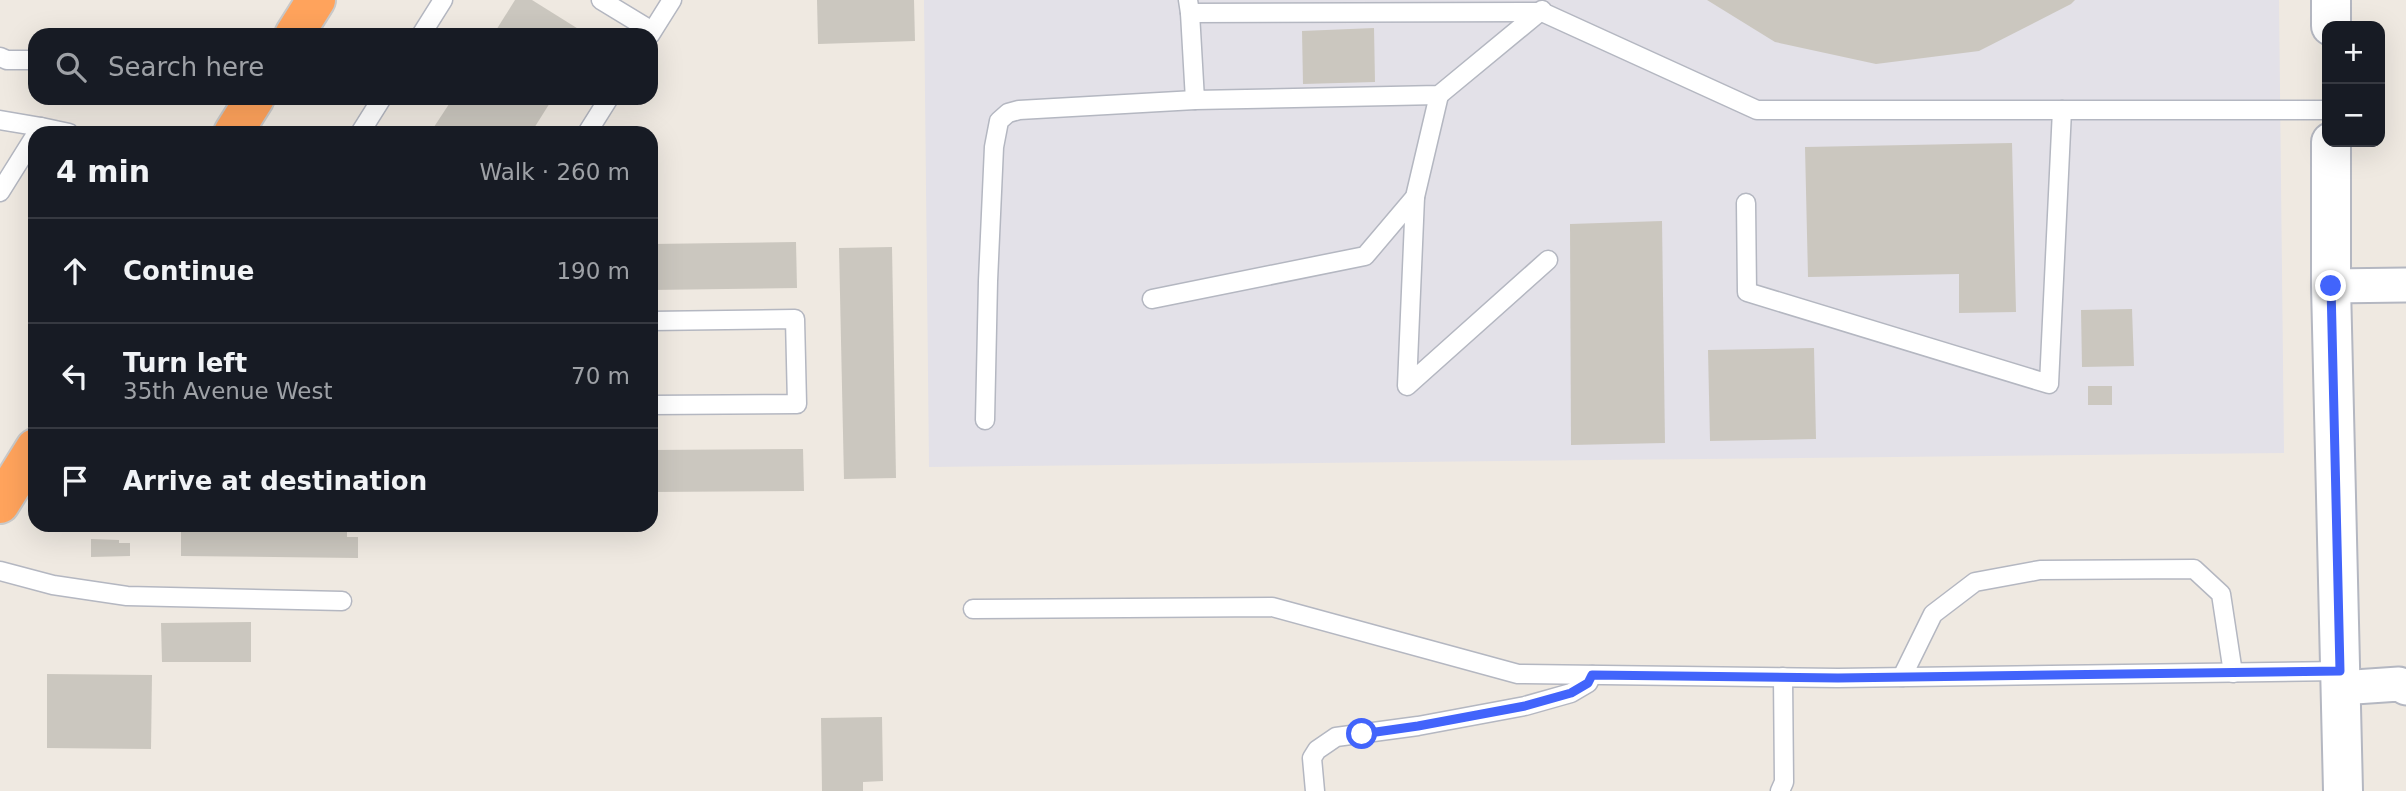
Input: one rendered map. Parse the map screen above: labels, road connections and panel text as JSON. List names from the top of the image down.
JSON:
{
  "page": {
    "map_buttons": ["+", "−"],
    "search": "Search here",
    "heading": ["4 min", "Walk · 260 m"],
    "list": [
      ["Continue", "190 m"],
      ["Turn left", "35th Avenue West", "70 m"],
      "Arrive at destination"
    ]
  }
}
